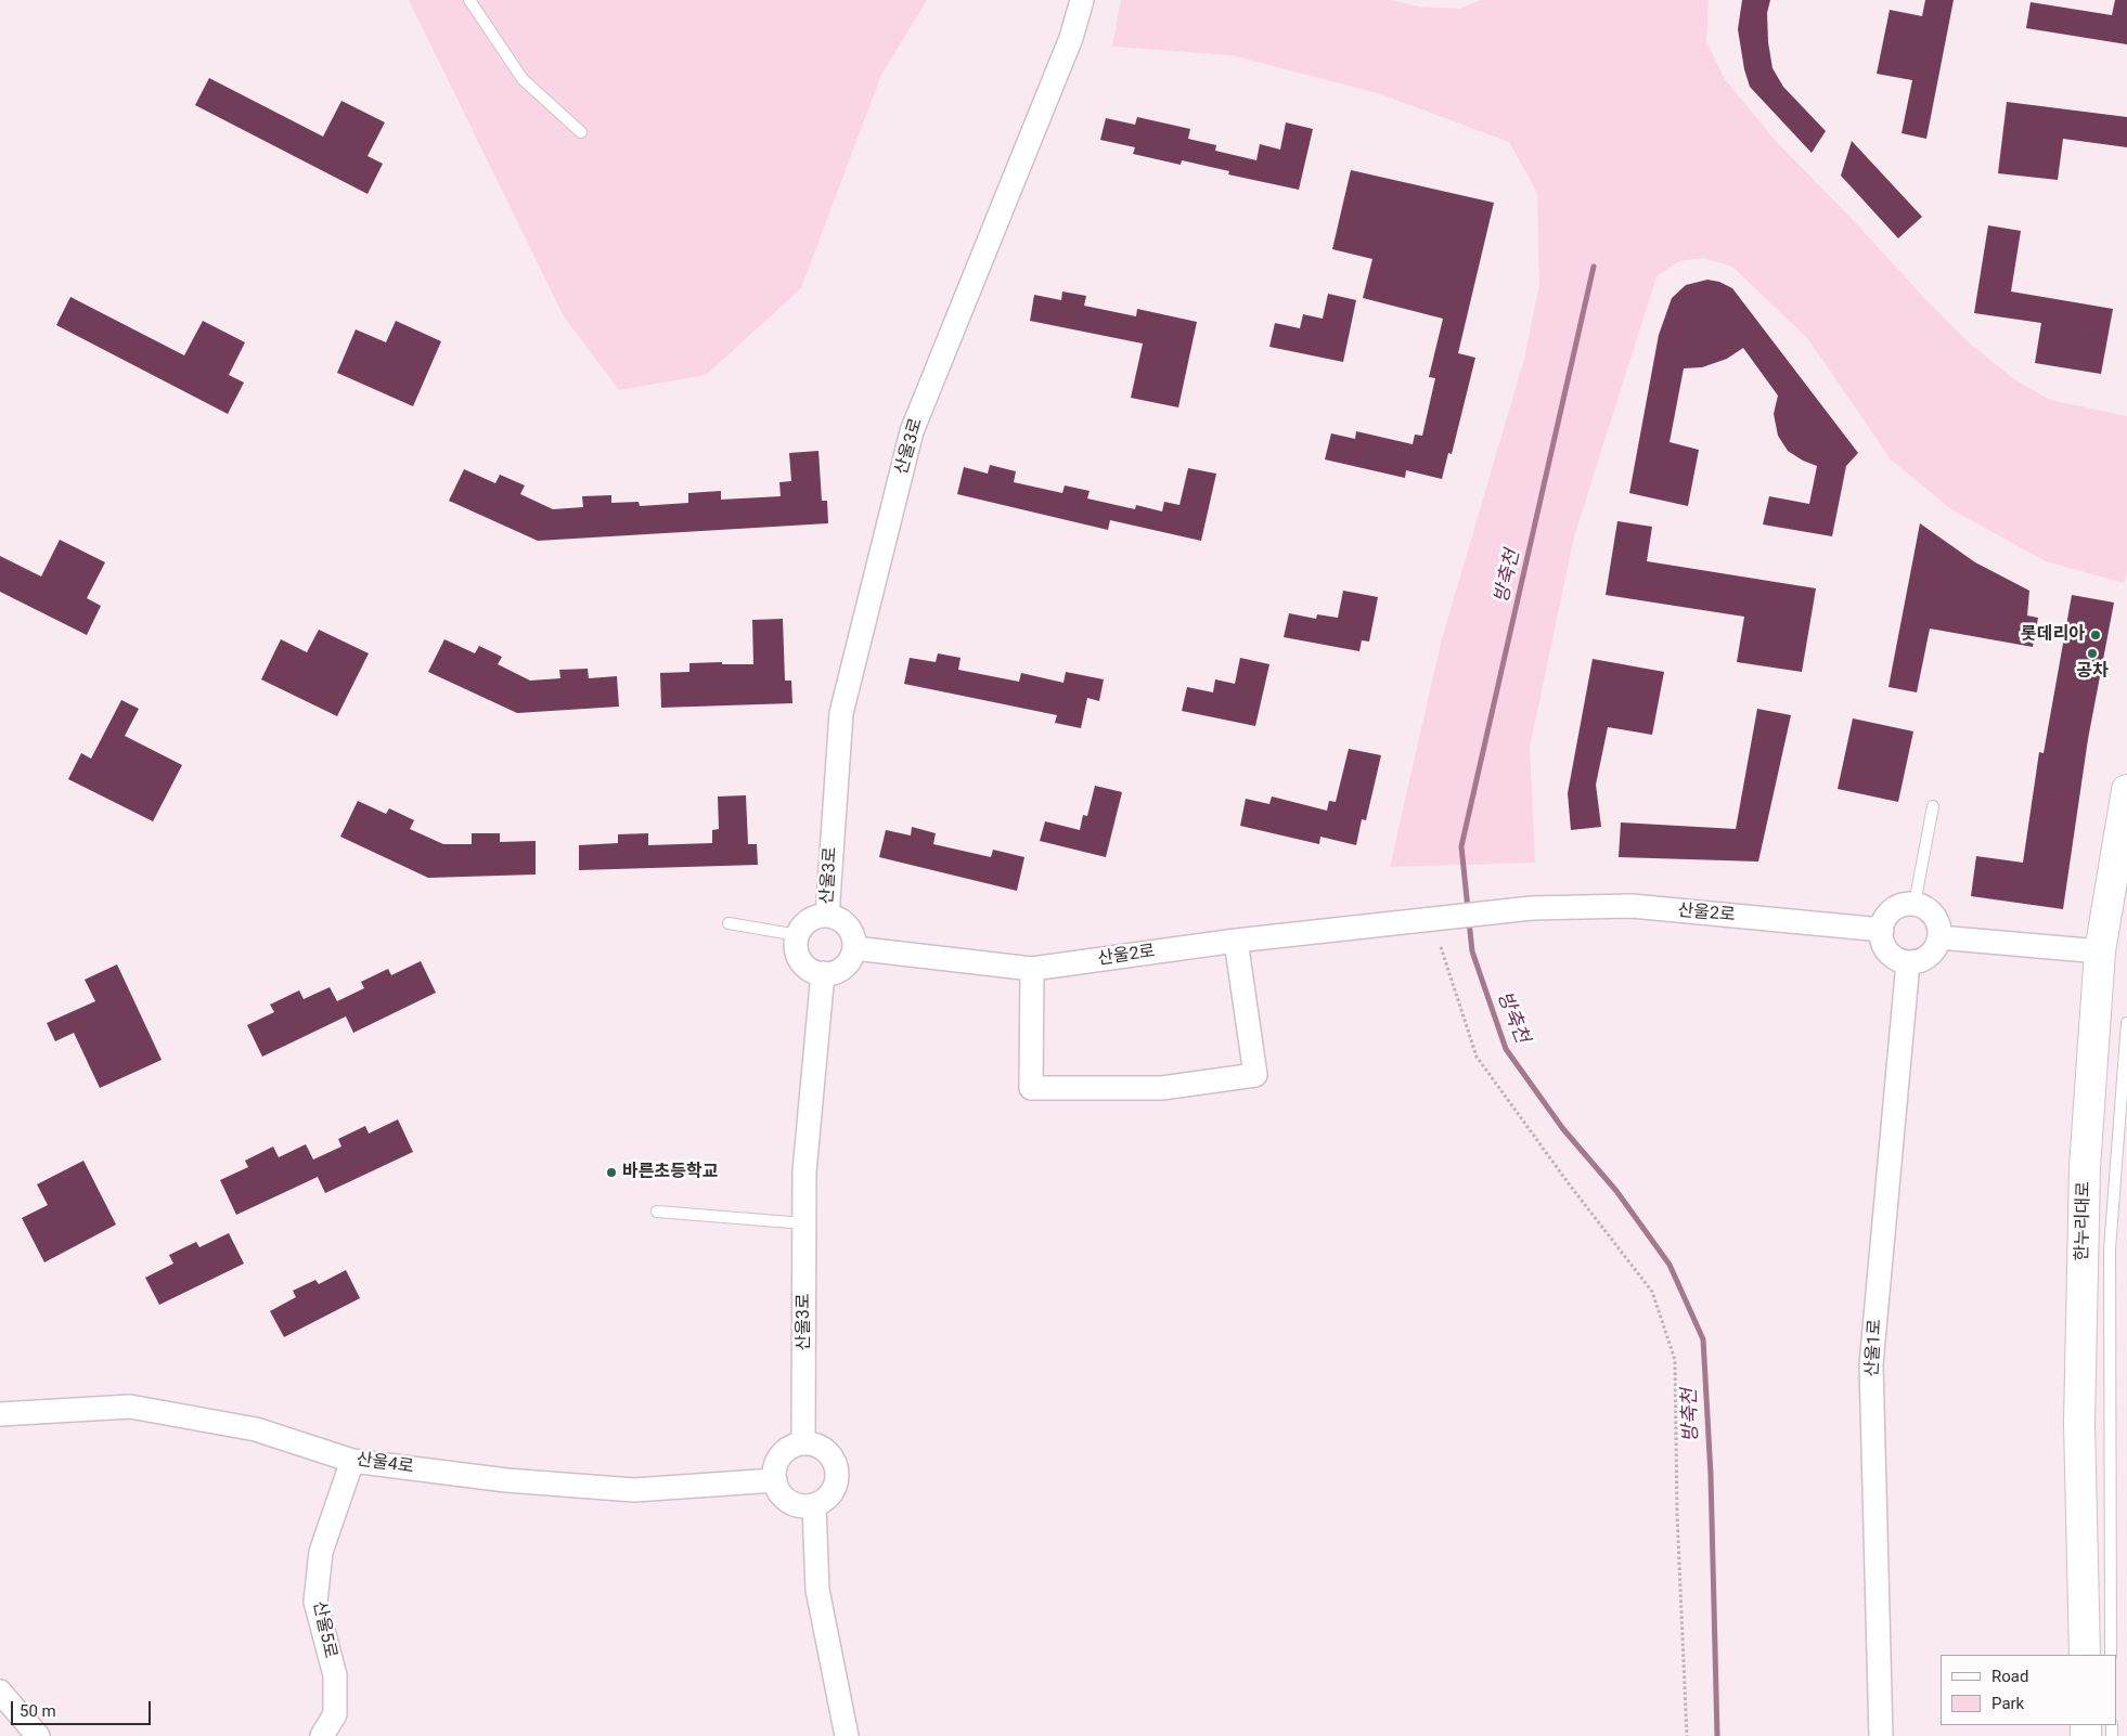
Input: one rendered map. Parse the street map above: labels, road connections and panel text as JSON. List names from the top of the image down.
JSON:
{
  "streets": {
    "street": [
      "산울3로",
      "산울2로",
      "한누리대로",
      "산울1로",
      "산울4로",
      "산울5로"
    ]
  },
  "crossings": [
    ["산울3로", "산울2로"],
    ["산울3로", "산울4로"],
    ["산울2로", "산울1로"],
    ["산울4로", "산울5로"]
  ],
  "water": ["방축천"],
  "places": ["롯데리아", "공차", "바른초등학교"],
  "legend": ["Road", "Park"],
  "scale_bar": "50 m"
}
